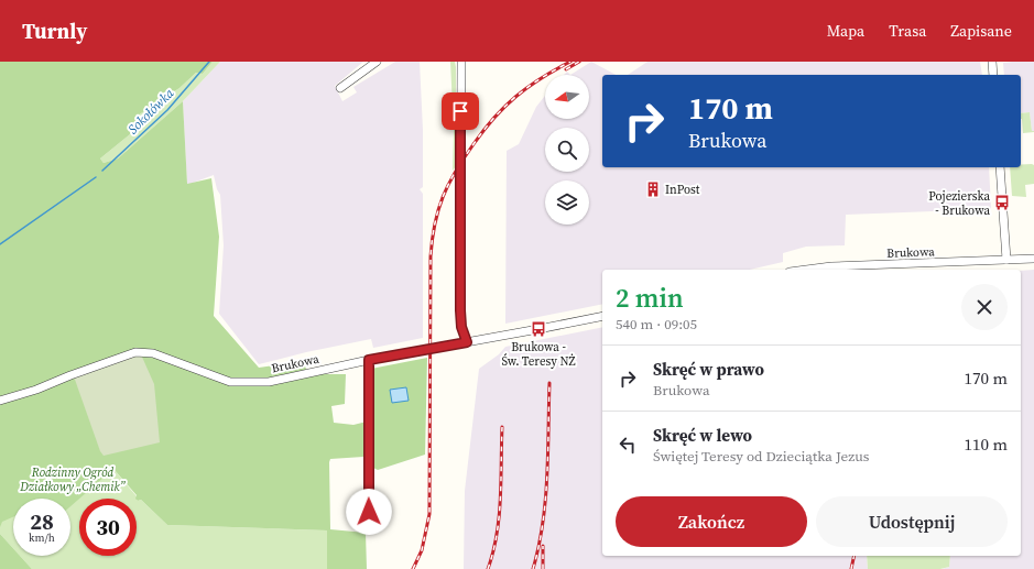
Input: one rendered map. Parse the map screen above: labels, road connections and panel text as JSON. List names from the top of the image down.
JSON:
{
  "streets": {
    "street": ["Brukowa"]
  },
  "water": ["Sokołówka"],
  "parks": ["Rodzinny Ogród Działkowy „Chemik”"],
  "places": {
    "building": ["InPost"],
    "bus stop": ["Pojezierska - Brukowa", "Brukowa - Św. Teresy NŻ"]
  },
  "north": "left",
  "page": {
    "header": "Turnly",
    "nav": ["Mapa", "Trasa", "Zapisane"],
    "turn": ["170 m", "Brukowa"],
    "heading": ["2 min", "540 m · 09:05"],
    "list": [
      {
        "name": "Skręć w prawo",
        "note": "Brukowa",
        "value": "170 m"
      },
      {
        "name": "Skręć w lewo",
        "note": "Świętej Teresy od Dzieciątka Jezus",
        "value": "110 m"
      }
    ],
    "buttons": ["Zakończ", "Udostępnij"],
    "speed": "28 km/h",
    "limit": "30"
  }
}
